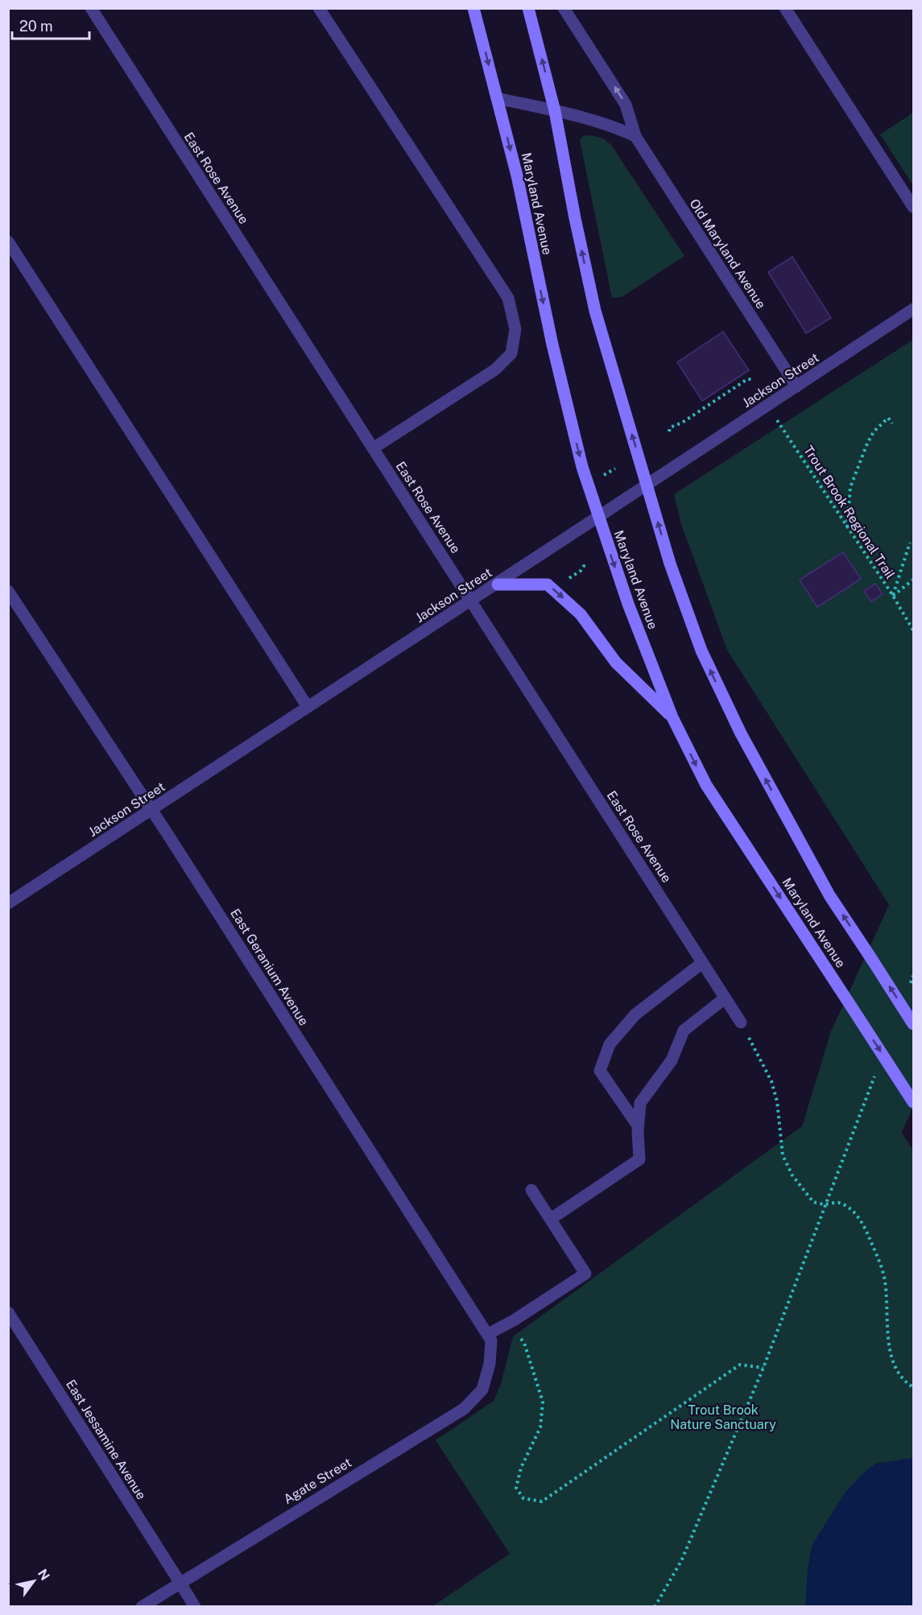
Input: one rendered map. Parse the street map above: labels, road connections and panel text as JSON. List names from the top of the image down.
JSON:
{
  "streets": {
    "main road": ["Maryland Avenue"],
    "street": [
      "East Rose Avenue",
      "Old Maryland Avenue",
      "Jackson Street",
      "East Geranium Avenue",
      "East Jessamine Avenue",
      "Agate Street"
    ],
    "path": ["Trout Brook Regional Trail"]
  },
  "crossings": [
    ["East Rose Avenue", "Jackson Street"],
    ["Maryland Avenue", "Jackson Street"],
    ["Old Maryland Avenue", "Jackson Street"],
    ["Jackson Street", "Trout Brook Regional Trail"],
    ["Jackson Street", "East Geranium Avenue"],
    ["East Geranium Avenue", "Agate Street"],
    ["East Jessamine Avenue", "Agate Street"]
  ],
  "parks": ["Trout Brook Nature Sanctuary"],
  "scale_bar": "20 m",
  "north": "top right"
}
